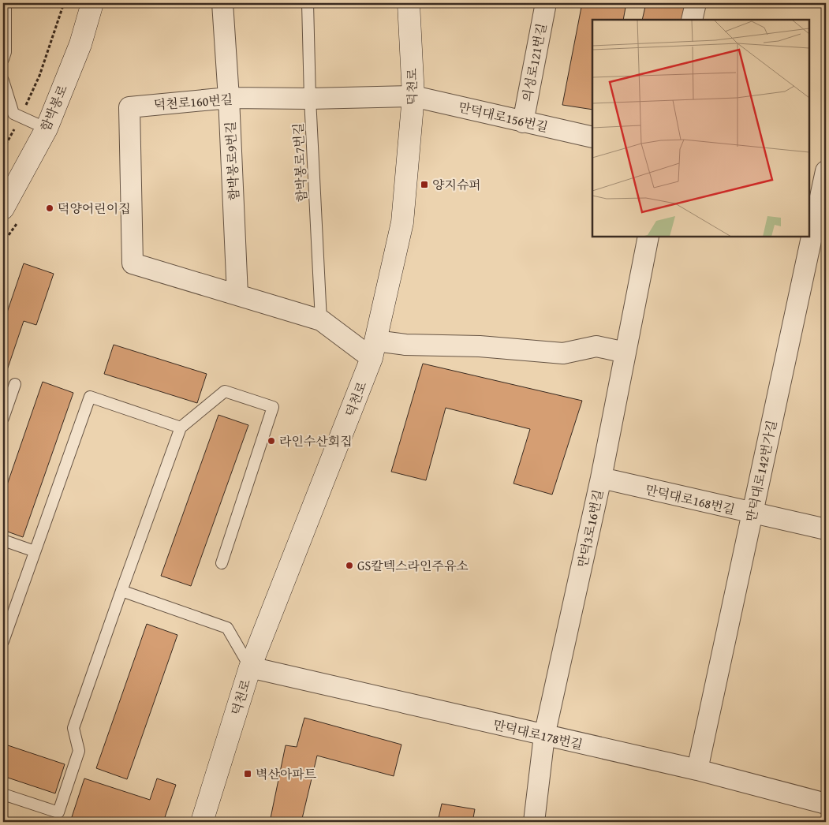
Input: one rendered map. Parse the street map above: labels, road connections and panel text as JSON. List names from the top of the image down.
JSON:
{
  "streets": {
    "main road": ["덕천로", "함박봉로"],
    "street": [
      "의성로121번길",
      "덕천로160번길",
      "만덕대로156번길",
      "함박봉로9번길",
      "만덕대로142번가길",
      "만덕대로168번길",
      "만덕3로16번길",
      "만덕대로178번길"
    ],
    "lane": ["함박봉로7번길"]
  },
  "crossings": [
    ["의성로121번길", "만덕대로156번길"],
    ["덕천로", "덕천로160번길"],
    ["덕천로", "만덕대로156번길"],
    ["덕천로", "만덕대로178번길"],
    ["덕천로160번길", "만덕대로156번길"],
    ["덕천로160번길", "함박봉로9번길"],
    ["덕천로160번길", "함박봉로7번길"],
    ["만덕대로142번가길", "만덕대로168번길"],
    ["만덕대로142번가길", "만덕대로178번길"],
    ["만덕대로168번길", "만덕3로16번길"],
    ["만덕3로16번길", "만덕대로178번길"]
  ],
  "places": {
    "transit": ["양지슈퍼", "벽산아파트"],
    "other": ["덕양어린이집", "라인수산회집", "GS칼텍스라인주유소"]
  }
}
